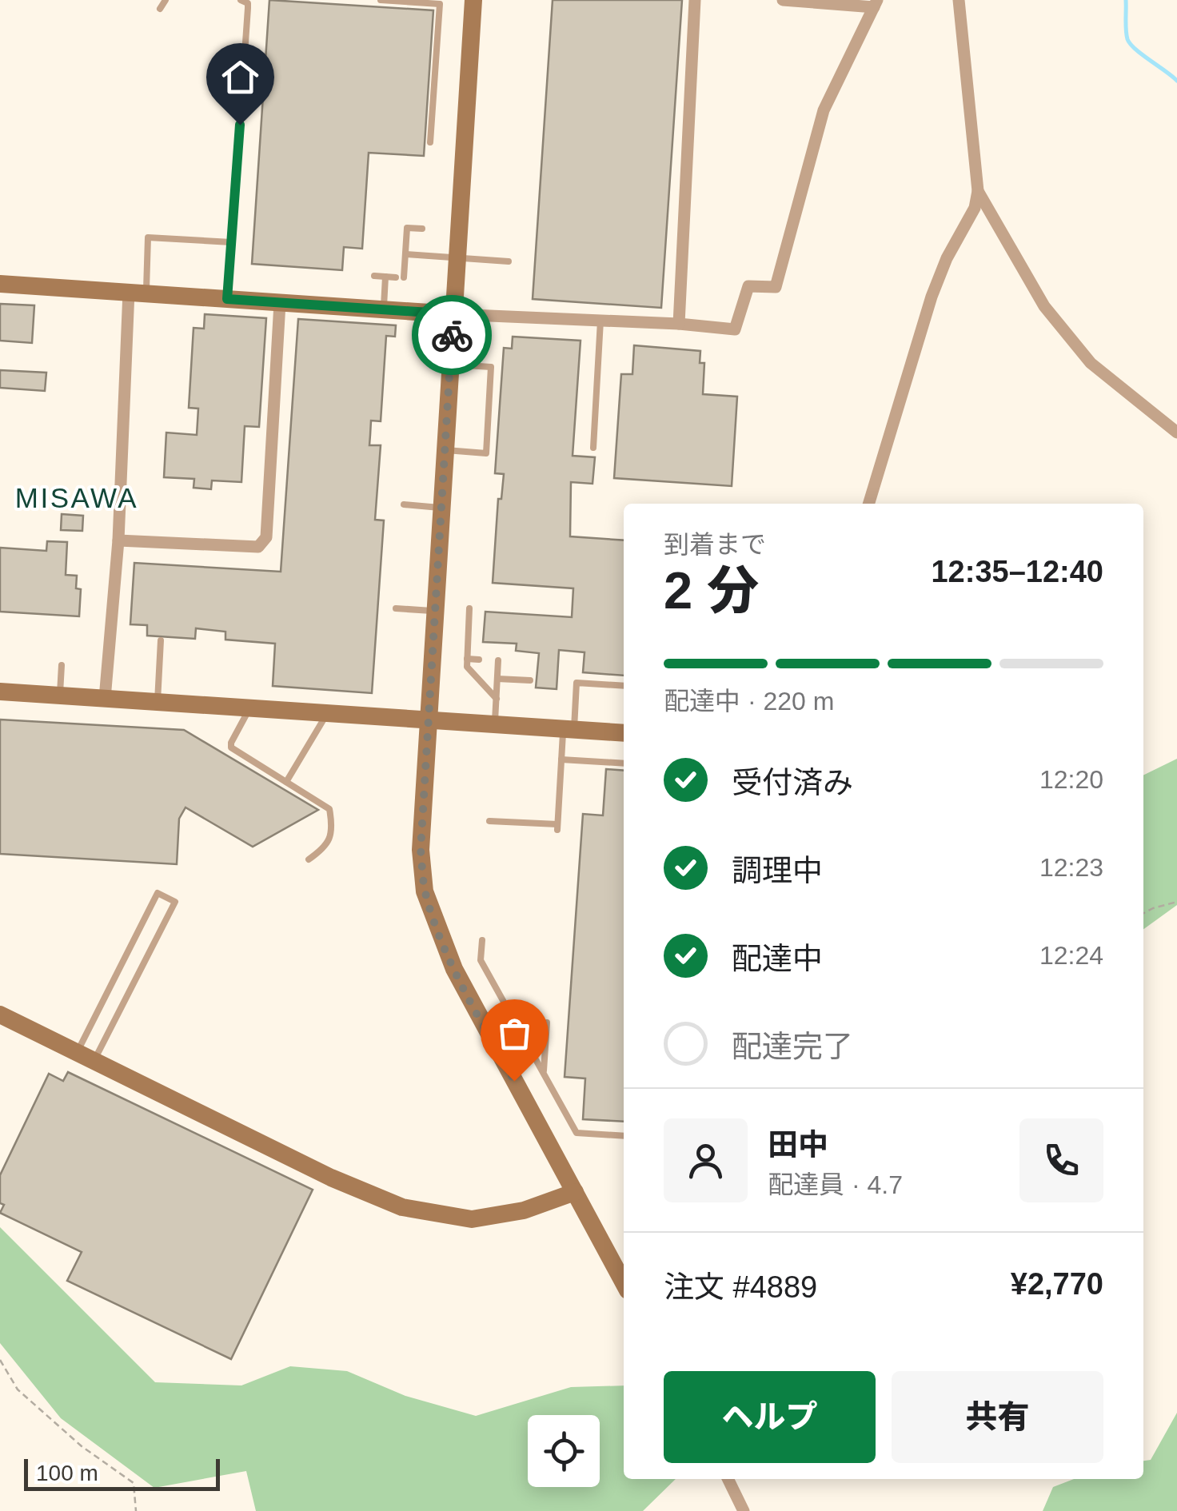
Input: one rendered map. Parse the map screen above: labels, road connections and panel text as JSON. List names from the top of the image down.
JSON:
{
  "districts": ["MISAWA"],
  "scale_bar": "100 m",
  "page": {
    "heading": ["2 分", "到着まで", "12:35–12:40"],
    "panel": [
      "田中",
      "配達員 · 4.7",
      "注文 #4889",
      "¥2,770"
    ],
    "bar": "配達中 · 220 m",
    "list": [
      ["受付済み", "12:20"],
      ["調理中", "12:23"],
      ["配達中", "12:24"],
      "配達完了"
    ],
    "buttons": ["ヘルプ", "共有"],
    "scale": "100 m"
  }
}
